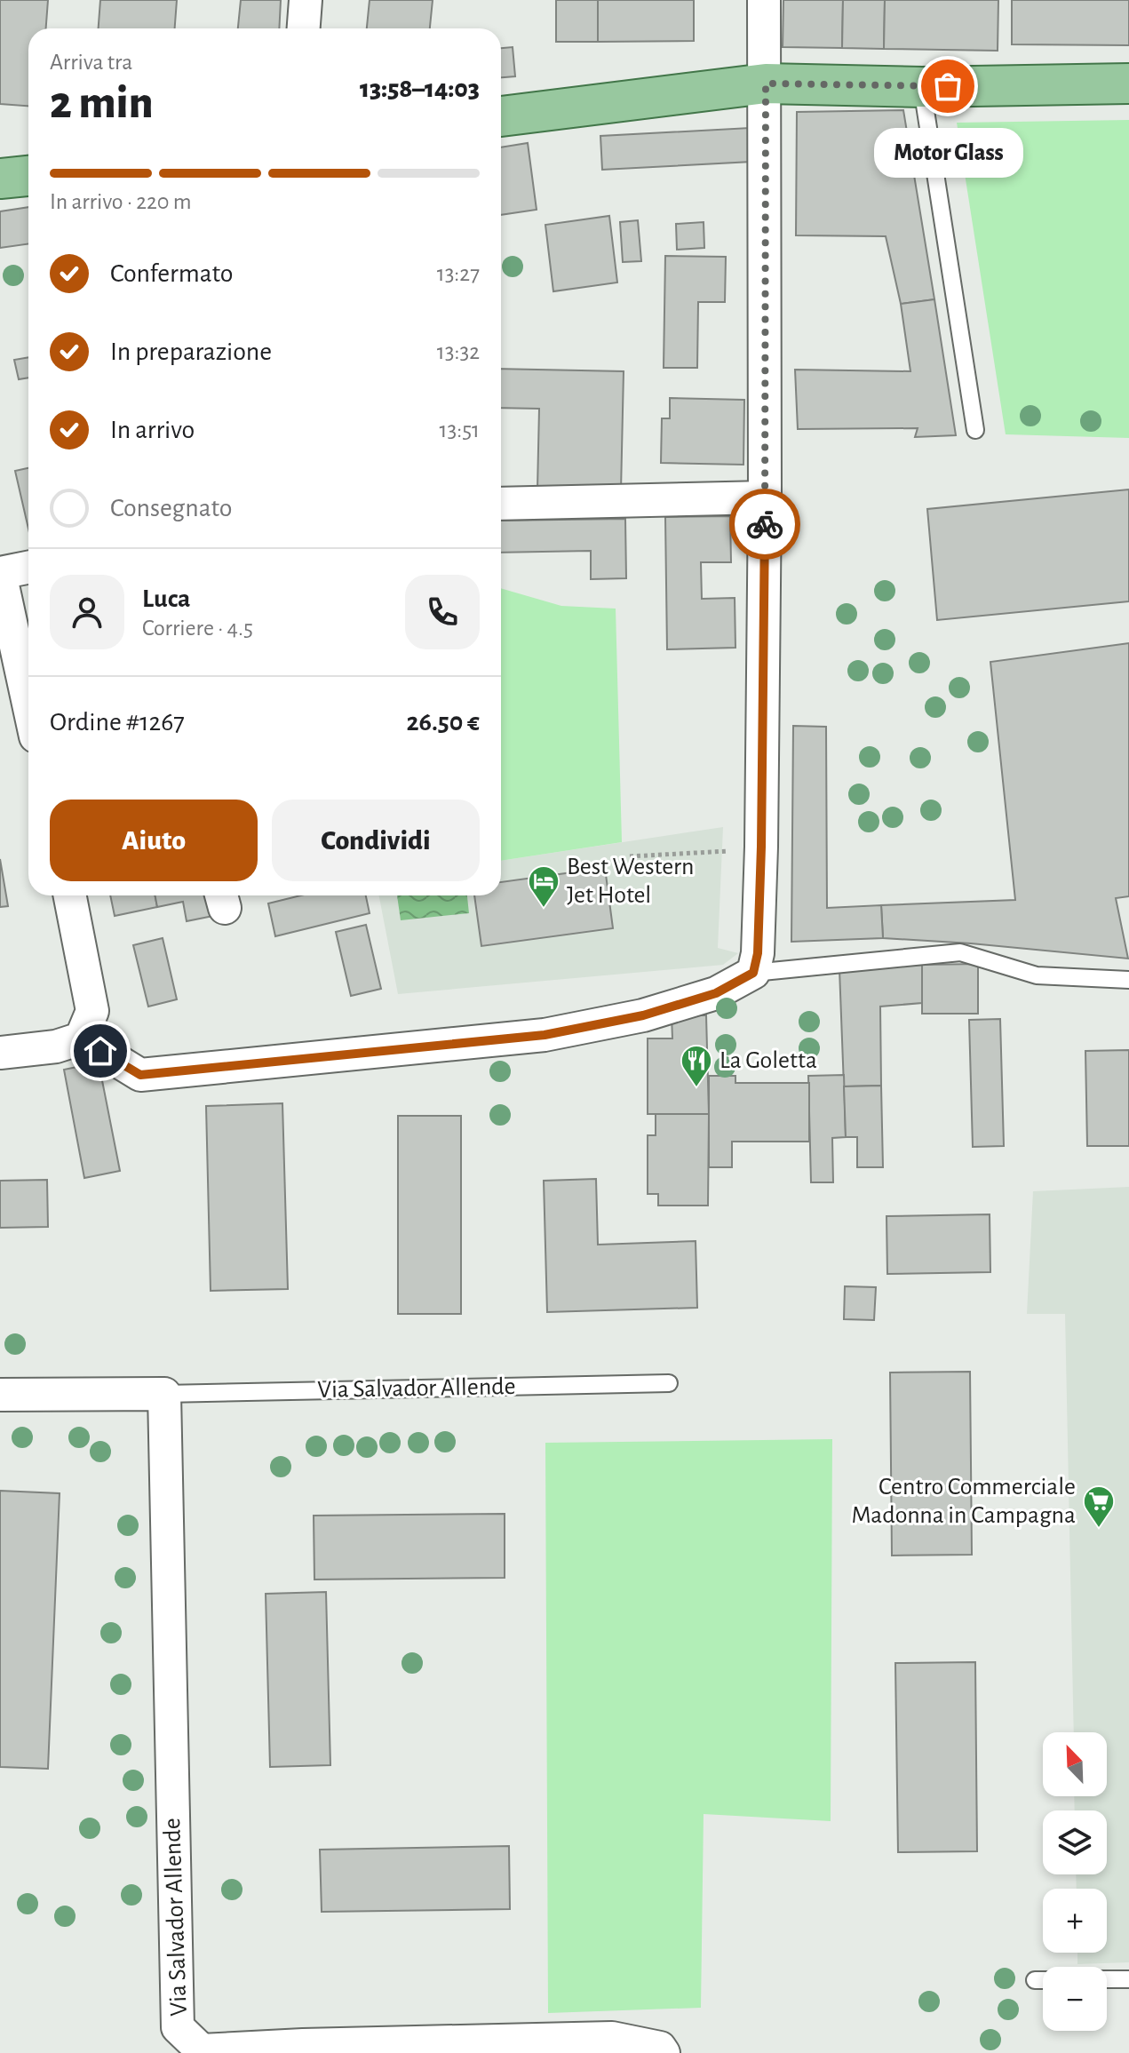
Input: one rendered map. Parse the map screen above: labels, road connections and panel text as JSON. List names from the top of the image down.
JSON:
{
  "streets": {
    "street": ["Via Salvador Allende"]
  },
  "places": {
    "other": ["Motor Glass"],
    "hotel": ["Best Western Jet Hotel"],
    "restaurant": ["La Goletta"],
    "supermarket": ["Centro Commerciale Madonna in Campagna"]
  },
  "north": "top left",
  "page": {
    "heading": ["2 min", "Arriva tra", "13:58–14:03"],
    "panel": [
      "Luca",
      "Corriere · 4.5",
      "Ordine #1267",
      "26.50 €"
    ],
    "bubble": "Motor Glass",
    "bar": "In arrivo · 220 m",
    "list": [
      ["Confermato", "13:27"],
      ["In preparazione", "13:32"],
      ["In arrivo", "13:51"],
      "Consegnato"
    ],
    "buttons": ["Aiuto", "Condividi"],
    "map_buttons": ["+", "−"]
  }
}
